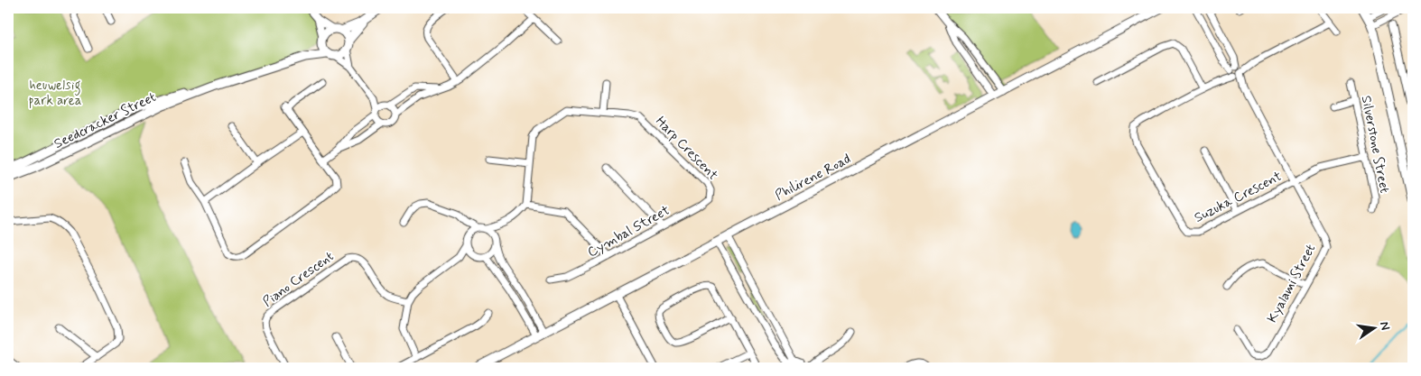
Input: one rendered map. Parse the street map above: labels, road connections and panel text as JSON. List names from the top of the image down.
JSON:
{
  "streets": {
    "street": [
      "Seedcracker Street",
      "Silverstone Street",
      "Harp Crescent",
      "Philirene Road",
      "Suzuka Crescent",
      "Cymbal Street",
      "Piano Crescent",
      "Kyalami Street"
    ]
  },
  "crossings": [
    ["Silverstone Street", "Suzuka Crescent"],
    ["Harp Crescent", "Cymbal Street"],
    ["Suzuka Crescent", "Kyalami Street"]
  ],
  "parks": ["heuwelsig park area"],
  "north": "right"
}
